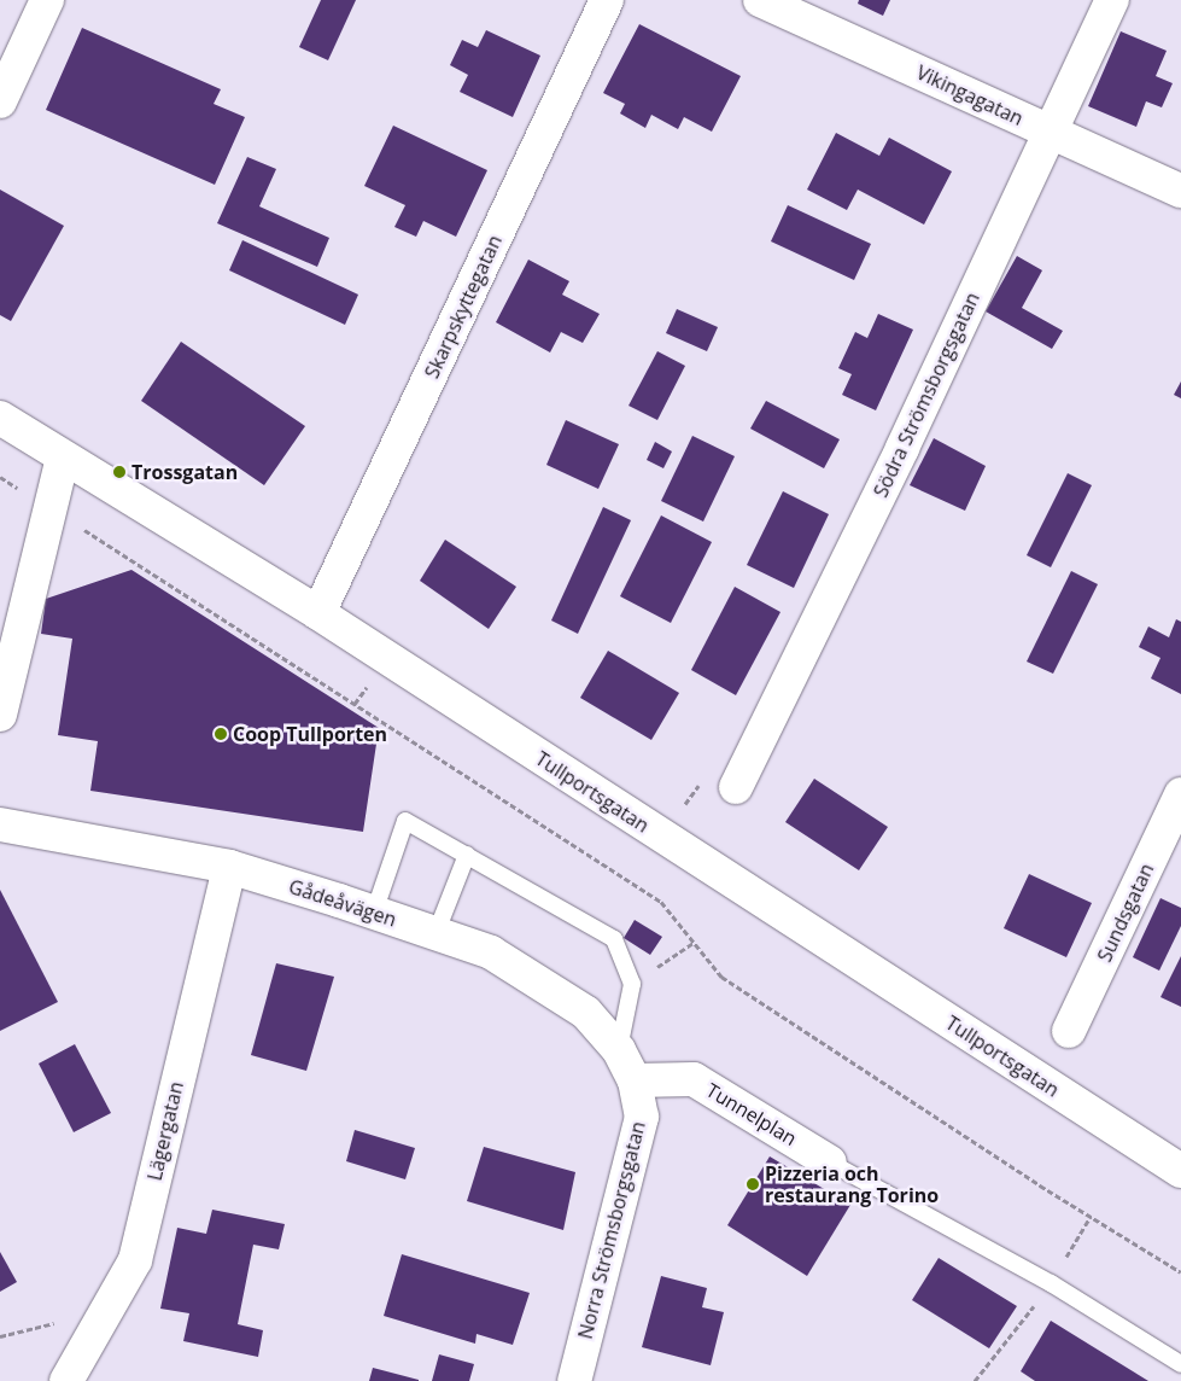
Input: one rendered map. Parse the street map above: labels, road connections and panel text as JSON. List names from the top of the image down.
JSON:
{
  "streets": {
    "street": [
      "Vikingagatan",
      "Skarpskyttegatan",
      "Södra Strömsborgsgatan",
      "Tullportsgatan",
      "Gådeåvägen",
      "Sundsgatan",
      "Tunnelplan",
      "Lägergatan",
      "Norra Strömsborgsgatan"
    ]
  },
  "crossings": [
    ["Vikingagatan", "Södra Strömsborgsgatan"],
    ["Skarpskyttegatan", "Tullportsgatan"],
    ["Gådeåvägen", "Tunnelplan"],
    ["Gådeåvägen", "Lägergatan"],
    ["Gådeåvägen", "Norra Strömsborgsgatan"],
    ["Tunnelplan", "Norra Strömsborgsgatan"]
  ],
  "places": ["Trossgatan", "Coop Tullporten", "Pizzeria och restaurang Torino"]
}
